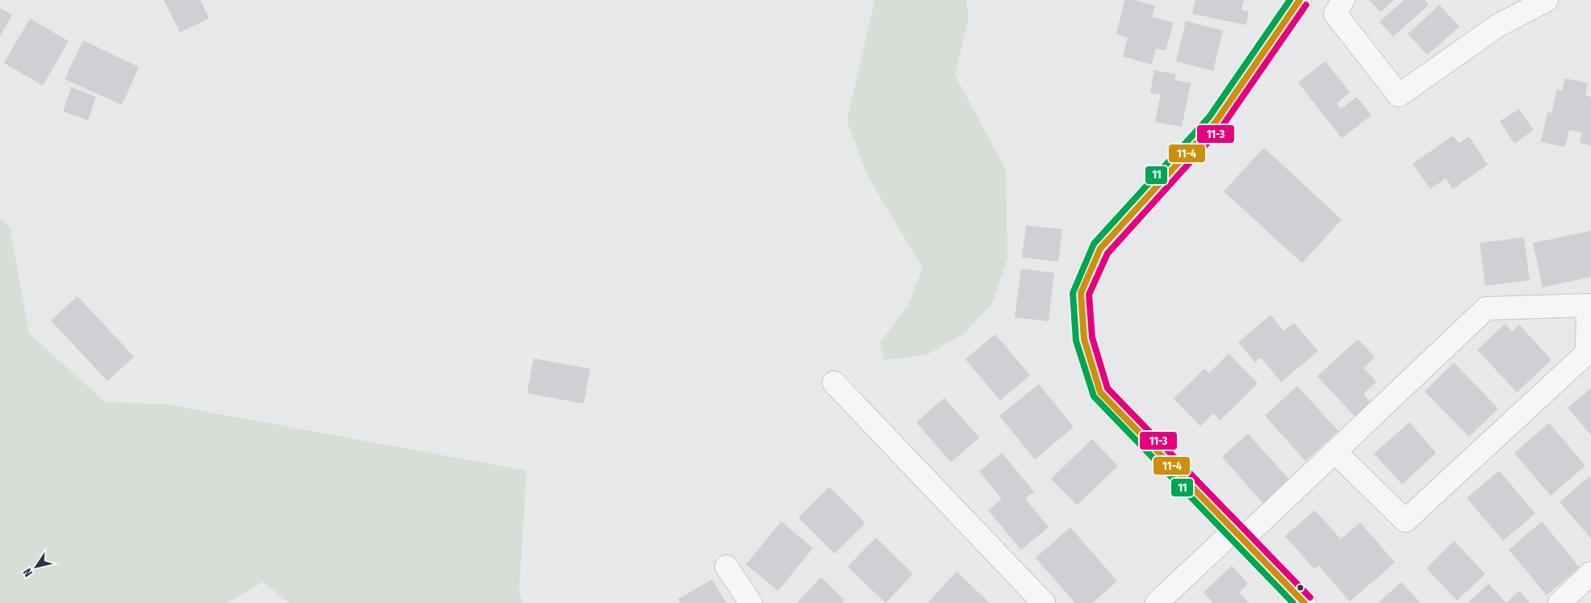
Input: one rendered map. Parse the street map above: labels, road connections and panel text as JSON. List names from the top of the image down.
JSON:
{
  "lines": ["transit line 11-4", "transit line 11", "transit line 11-3"],
  "north": "bottom left"
}
